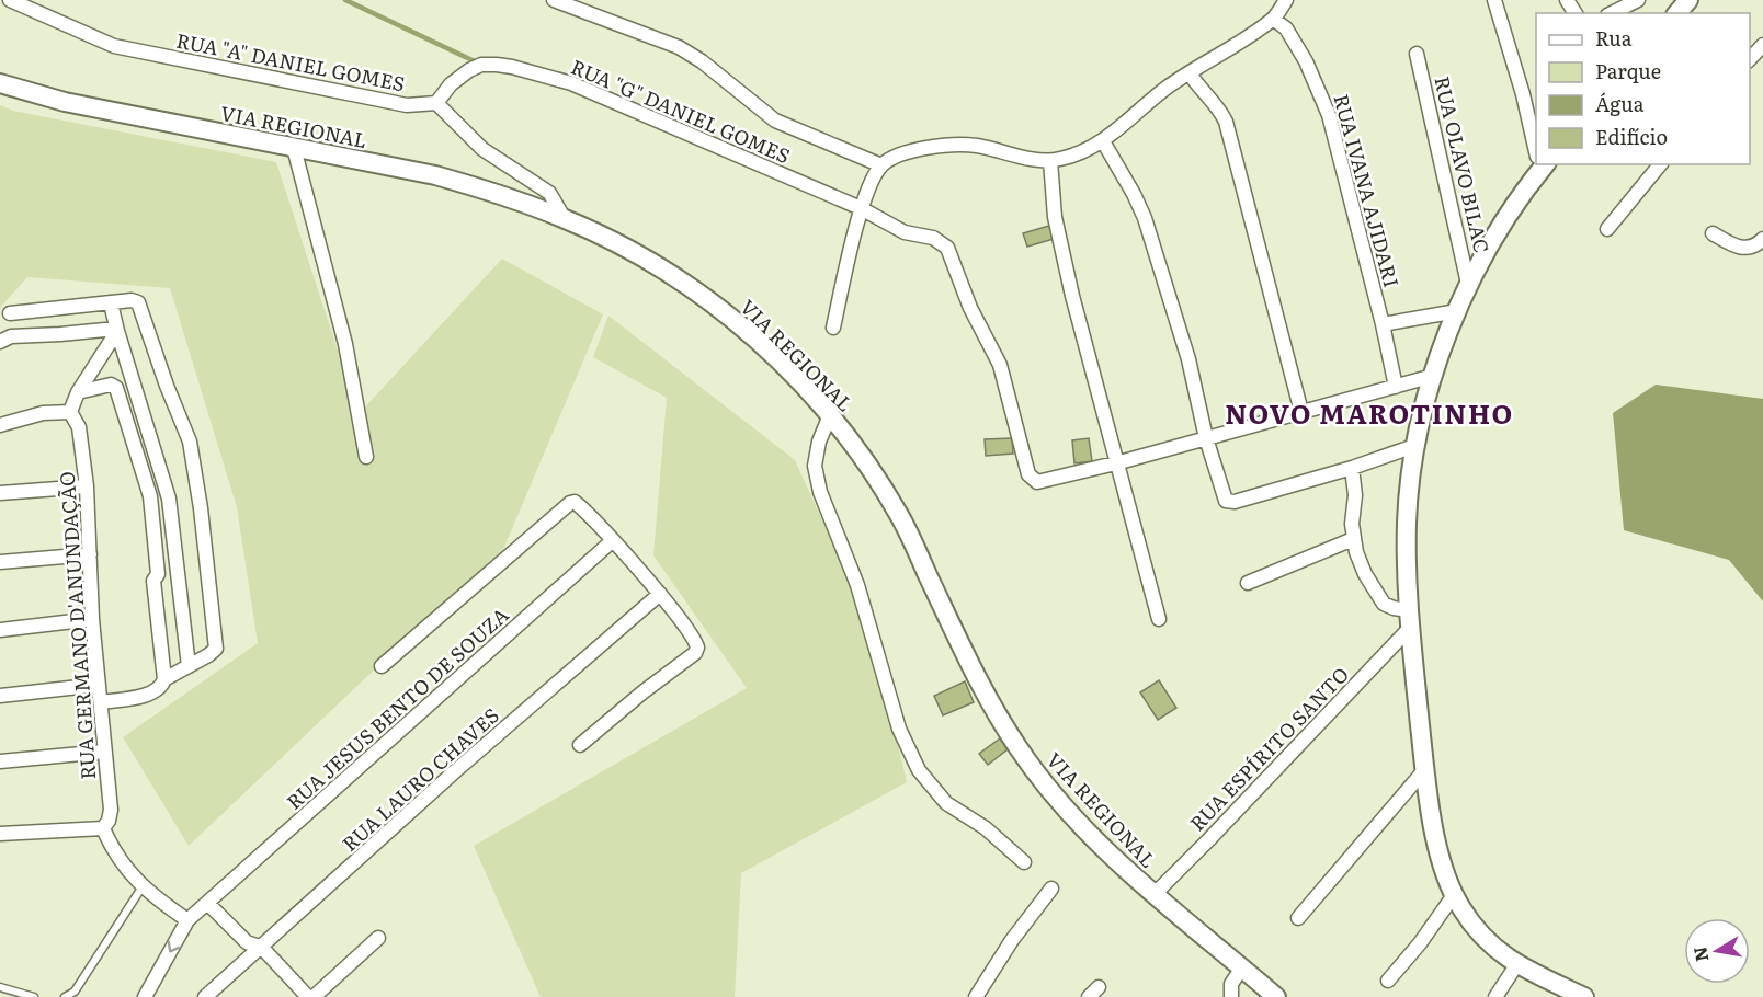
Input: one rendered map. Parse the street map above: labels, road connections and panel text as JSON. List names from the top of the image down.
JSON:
{
  "streets": {
    "main road": ["VIA REGIONAL"],
    "street": [
      "RUA \"A\" DANIEL GOMES",
      "RUA \"G\" DANIEL GOMES",
      "RUA OLAVO BILAC",
      "RUA IVANA AJIDARI",
      "RUA GERMANO D'ANUNDAÇÃO",
      "RUA JESUS BENTO DE SOUZA",
      "RUA ESPÍRITO SANTO",
      "RUA LAURO CHAVES"
    ]
  },
  "crossings": [
    ["RUA \"A\" DANIEL GOMES", "RUA \"G\" DANIEL GOMES"],
    ["VIA REGIONAL", "RUA ESPÍRITO SANTO"]
  ],
  "districts": ["NOVO MAROTINHO"],
  "legend": [
    "Rua",
    "Parque",
    "Água",
    "Edifício"
  ],
  "north": "left"
}
